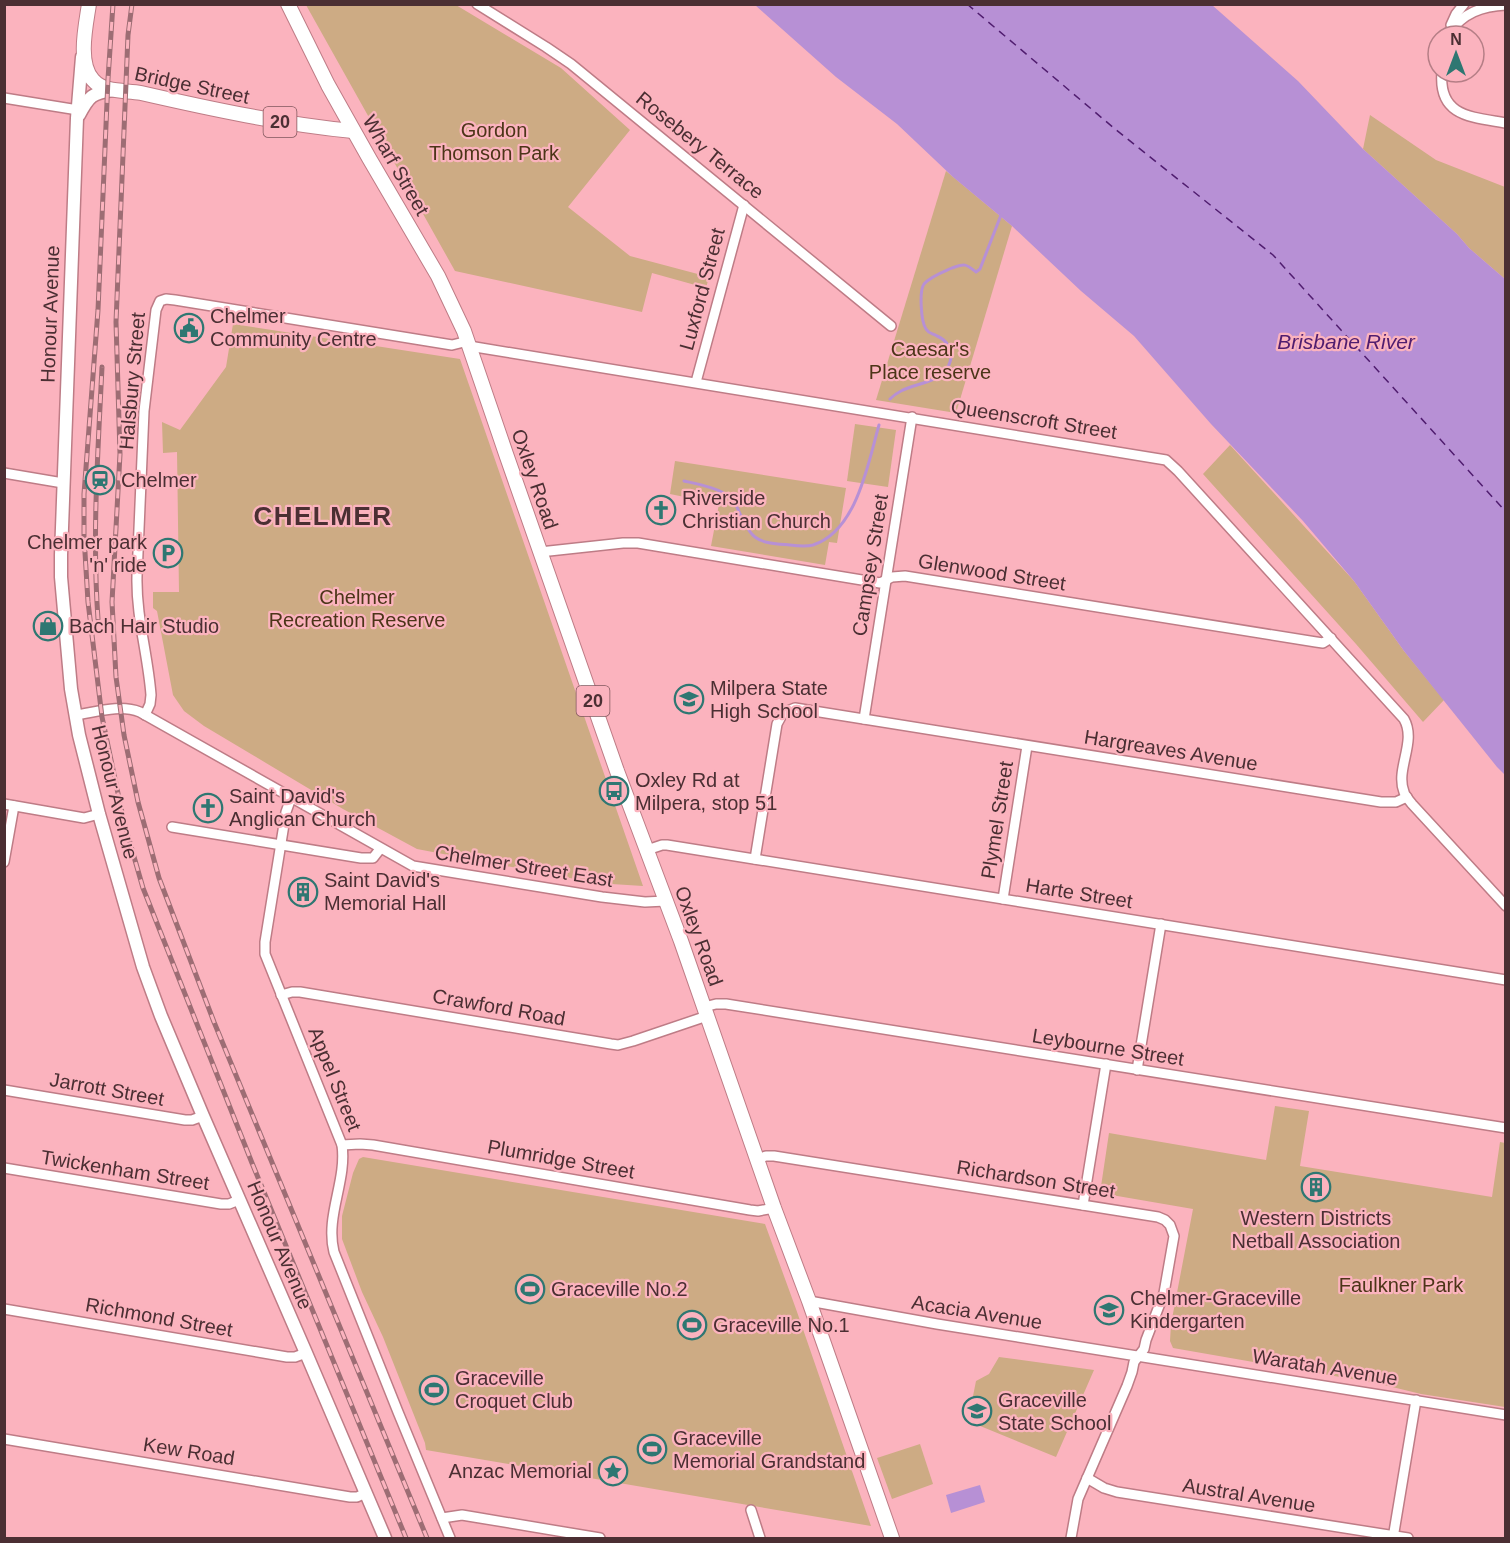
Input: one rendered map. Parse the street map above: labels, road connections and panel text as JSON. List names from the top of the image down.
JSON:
{
  "streets": {
    "main road": [
      "Bridge Street",
      "20",
      "Wharf Street",
      "Honour Avenue",
      "Oxley Road"
    ],
    "street": [
      "Rosebery Terrace",
      "Luxford Street",
      "Halsbury Street",
      "Queenscroft Street",
      "Campsey Street",
      "Glenwood Street",
      "Hargreaves Avenue",
      "Plymel Street",
      "Chelmer Street East",
      "Harte Street",
      "Crawford Road",
      "Leybourne Street",
      "Appel Street",
      "Jarrott Street",
      "Plumridge Street",
      "Twickenham Street",
      "Richardson Street",
      "Acacia Avenue",
      "Richmond Street",
      "Waratah Avenue",
      "Kew Road",
      "Austral Avenue"
    ]
  },
  "crossings": [
    ["Bridge Street", "Wharf Street"],
    ["Bridge Street", "Honour Avenue"],
    ["Rosebery Terrace", "Luxford Street"],
    ["Wharf Street", "Queenscroft Street"],
    ["Wharf Street", "Oxley Road"],
    ["Luxford Street", "Queenscroft Street"],
    ["Honour Avenue", "Chelmer Street East"],
    ["Honour Avenue", "Jarrott Street"],
    ["Honour Avenue", "Twickenham Street"],
    ["Honour Avenue", "Richmond Street"],
    ["Honour Avenue", "Kew Road"],
    ["Halsbury Street", "Queenscroft Street"],
    ["Halsbury Street", "Chelmer Street East"],
    ["Queenscroft Street", "Oxley Road"],
    ["Queenscroft Street", "Campsey Street"],
    ["Queenscroft Street", "Glenwood Street"],
    ["Queenscroft Street", "Hargreaves Avenue"],
    ["Oxley Road", "Glenwood Street"],
    ["Oxley Road", "Chelmer Street East"],
    ["Oxley Road", "Harte Street"],
    ["Oxley Road", "Crawford Road"],
    ["Oxley Road", "Leybourne Street"],
    ["Oxley Road", "Plumridge Street"],
    ["Oxley Road", "Richardson Street"],
    ["Oxley Road", "Acacia Avenue"],
    ["Campsey Street", "Glenwood Street"],
    ["Campsey Street", "Hargreaves Avenue"],
    ["Hargreaves Avenue", "Plymel Street"],
    ["Hargreaves Avenue", "Harte Street"],
    ["Plymel Street", "Harte Street"],
    ["Chelmer Street East", "Appel Street"],
    ["Crawford Road", "Leybourne Street"],
    ["Crawford Road", "Appel Street"],
    ["Appel Street", "Plumridge Street"],
    ["Richardson Street", "Acacia Avenue"],
    ["Richardson Street", "Waratah Avenue"],
    ["Acacia Avenue", "Waratah Avenue"]
  ],
  "districts": ["CHELMER"],
  "water": ["Brisbane River"],
  "parks": [
    "Gordon Thomson Park",
    "Caesar's Place reserve",
    "Chelmer Recreation Reserve",
    "Faulkner Park"
  ],
  "places": {
    "public building": ["Chelmer Community Centre"],
    "station": ["Chelmer"],
    "church": ["Riverside Christian Church", "Saint David's Anglican Church"],
    "parking": ["Chelmer park 'n' ride"],
    "shop": ["Bach Hair Studio"],
    "school or university": ["Milpera State High School", "Chelmer-Graceville Kindergarten", "Graceville State School"],
    "bus stop": ["Oxley Rd at Milpera, stop 51"],
    "building": ["Saint David's Memorial Hall", "Western Districts Netball Association"],
    "sports": [
      "Graceville No.2",
      "Graceville No.1",
      "Graceville Croquet Club",
      "Graceville Memorial Grandstand"
    ],
    "place": ["Anzac Memorial"]
  },
  "north": "top"
}
